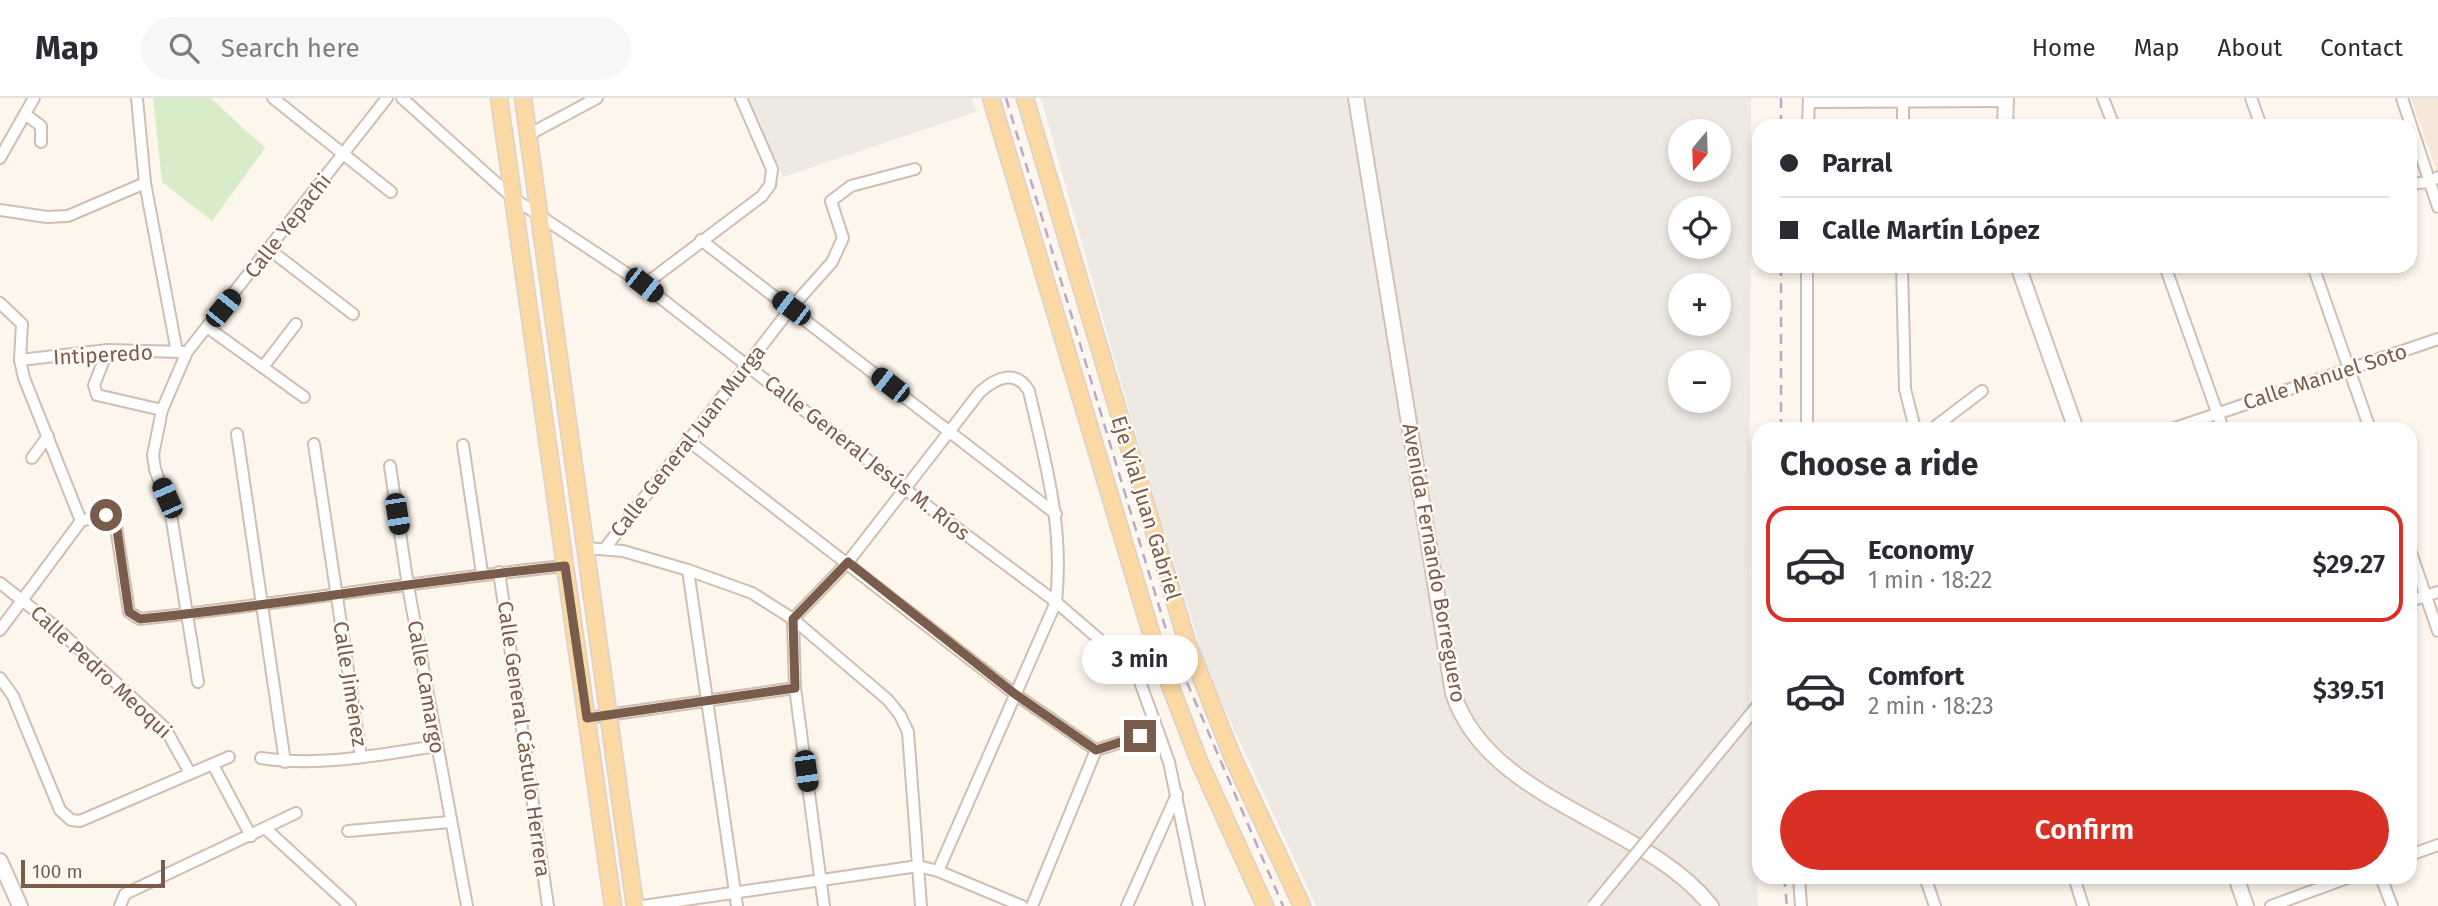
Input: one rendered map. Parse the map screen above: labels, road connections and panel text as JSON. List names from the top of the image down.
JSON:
{
  "streets": {
    "main road": ["Eje Vial Juan Gabriel", "Avenida Fernando Borreguero"],
    "street": [
      "Calle Yepachi",
      "Intiperedo",
      "Calle Manuel Soto",
      "Calle General Juan Murga",
      "Calle General Jesús M. Ríos",
      "Calle Pedro Meoqui",
      "Calle Jiménez",
      "Calle Camargo",
      "Calle General Cástulo Herrera"
    ]
  },
  "crossings": [
    ["Calle Yepachi", "Intiperedo"],
    ["Calle General Juan Murga", "Calle General Jesús M. Ríos"]
  ],
  "scale_bar": "100 m",
  "north": "bottom",
  "page": {
    "header": "Map",
    "search": "Search here",
    "nav": [
      "Home",
      "Map",
      "About",
      "Contact"
    ],
    "map_buttons": ["+", "−"],
    "banner": ["Parral", "Calle Martín López"],
    "heading": "Choose a ride",
    "list": [
      {
        "name": "Economy",
        "note": "1 min · 18:22",
        "value": "$29.27"
      },
      {
        "name": "Comfort",
        "note": "2 min · 18:23",
        "value": "$39.51"
      }
    ],
    "bubble": "3 min",
    "buttons": "Confirm",
    "scale": "100 m"
  }
}
